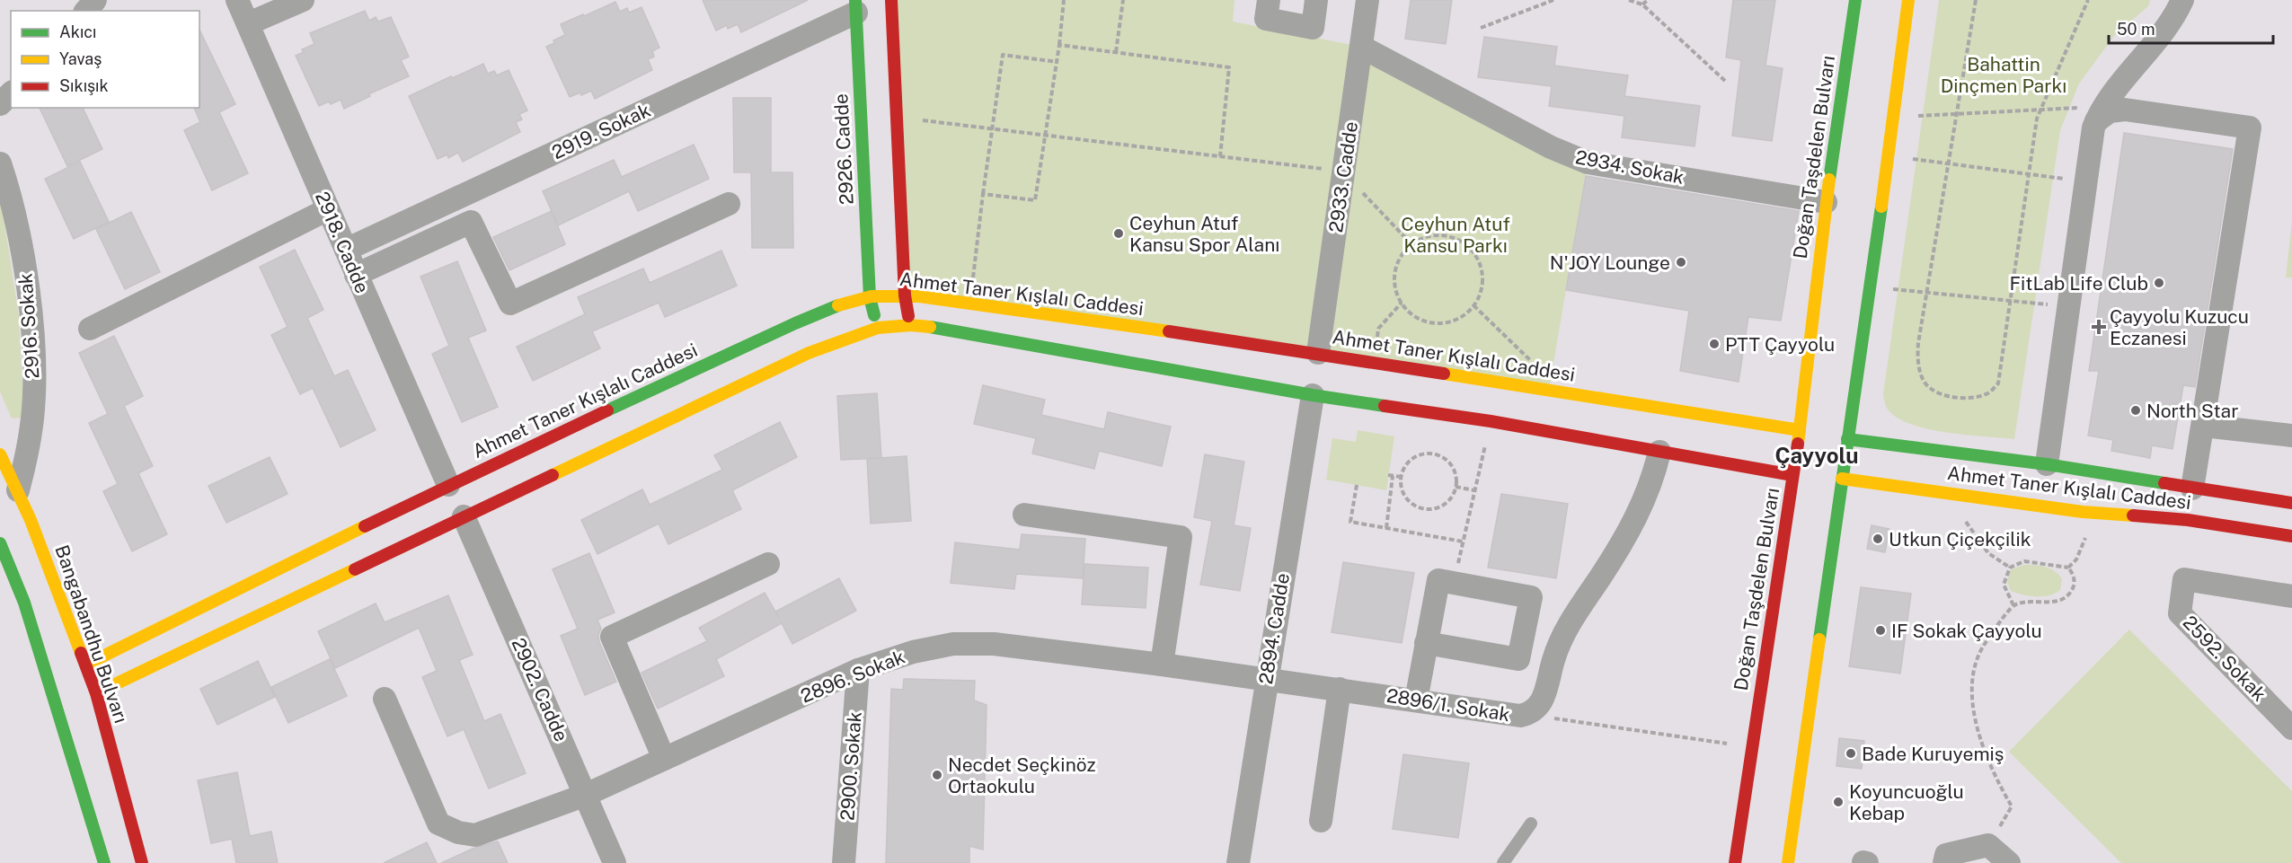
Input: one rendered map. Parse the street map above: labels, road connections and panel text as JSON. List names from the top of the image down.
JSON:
{
  "streets": {
    "street": [
      "2919. Sokak",
      "2926. Cadde",
      "Doğan Taşdelen Bulvarı",
      "2934. Sokak",
      "2933. Cadde",
      "2918. Cadde",
      "Ahmet Taner Kışlalı Caddesi",
      "2916. Sokak",
      "2894. Cadde",
      "Bangabandhu Bulvarı",
      "2592. Sokak",
      "2896. Sokak",
      "2902. Cadde",
      "2896/1. Sokak",
      "2900. Sokak"
    ]
  },
  "crossings": [
    ["2919. Sokak", "2926. Cadde"],
    ["2919. Sokak", "2918. Cadde"],
    ["2926. Cadde", "Ahmet Taner Kışlalı Caddesi"],
    ["Doğan Taşdelen Bulvarı", "2934. Sokak"],
    ["Doğan Taşdelen Bulvarı", "Ahmet Taner Kışlalı Caddesi"],
    ["2934. Sokak", "2933. Cadde"],
    ["2933. Cadde", "Ahmet Taner Kışlalı Caddesi"],
    ["2918. Cadde", "Ahmet Taner Kışlalı Caddesi"],
    ["2918. Cadde", "2902. Cadde"],
    ["Ahmet Taner Kışlalı Caddesi", "2894. Cadde"],
    ["Ahmet Taner Kışlalı Caddesi", "Bangabandhu Bulvarı"],
    ["Ahmet Taner Kışlalı Caddesi", "2902. Cadde"],
    ["Ahmet Taner Kışlalı Caddesi", "2896/1. Sokak"],
    ["2916. Sokak", "Bangabandhu Bulvarı"],
    ["2894. Cadde", "2896. Sokak"],
    ["2894. Cadde", "2896/1. Sokak"],
    ["2896. Sokak", "2902. Cadde"],
    ["2896. Sokak", "2896/1. Sokak"],
    ["2896. Sokak", "2900. Sokak"]
  ],
  "districts": ["Çayyolu"],
  "parks": ["Bahattin Dinçmen Parkı", "Ceyhun Atuf Kansu Parkı"],
  "places": {
    "other": [
      "Ceyhun Atuf Kansu Spor Alanı",
      "N'JOY Lounge",
      "FitLab Life Club",
      "PTT Çayyolu",
      "North Star",
      "Utkun Çiçekçilik",
      "IF Sokak Çayyolu",
      "Bade Kuruyemiş",
      "Necdet Seçkinöz Ortaokulu",
      "Koyuncuoğlu Kebap"
    ],
    "health": ["Çayyolu Kuzucu Eczanesi"]
  },
  "legend": ["Akıcı", "Yavaş", "Sıkışık"],
  "scale_bar": "50 m"
}
